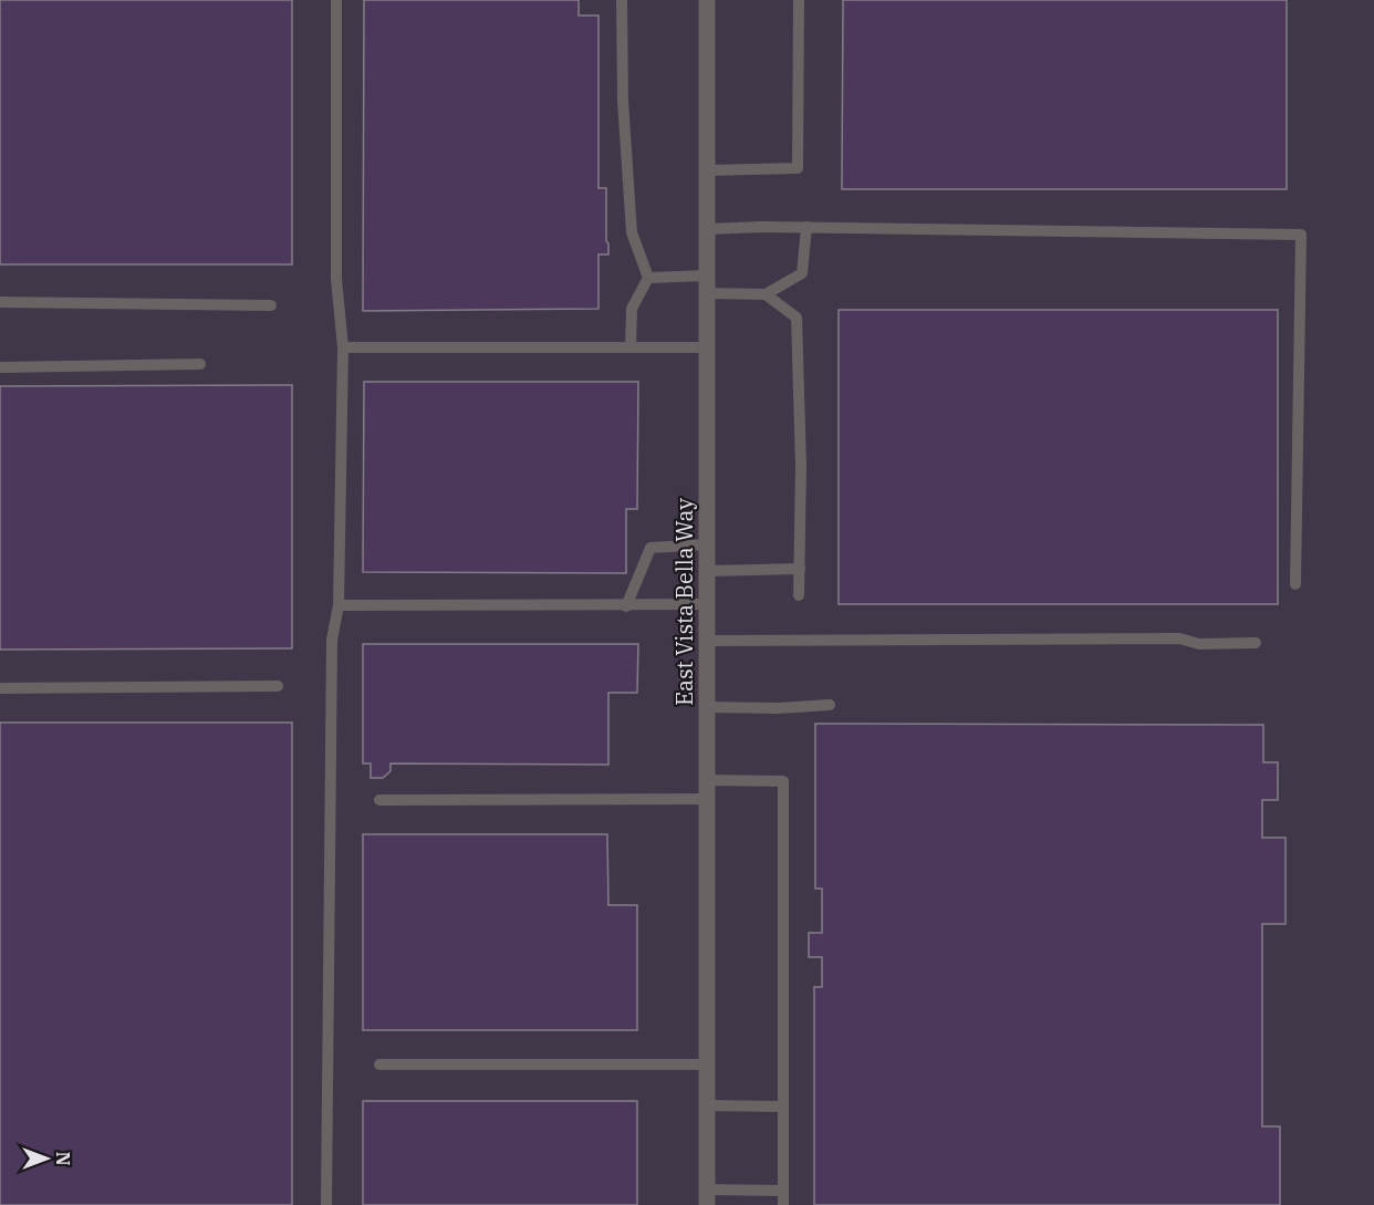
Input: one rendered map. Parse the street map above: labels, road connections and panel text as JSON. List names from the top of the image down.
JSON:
{
  "streets": {
    "street": ["East Vista Bella Way"]
  },
  "north": "right"
}
